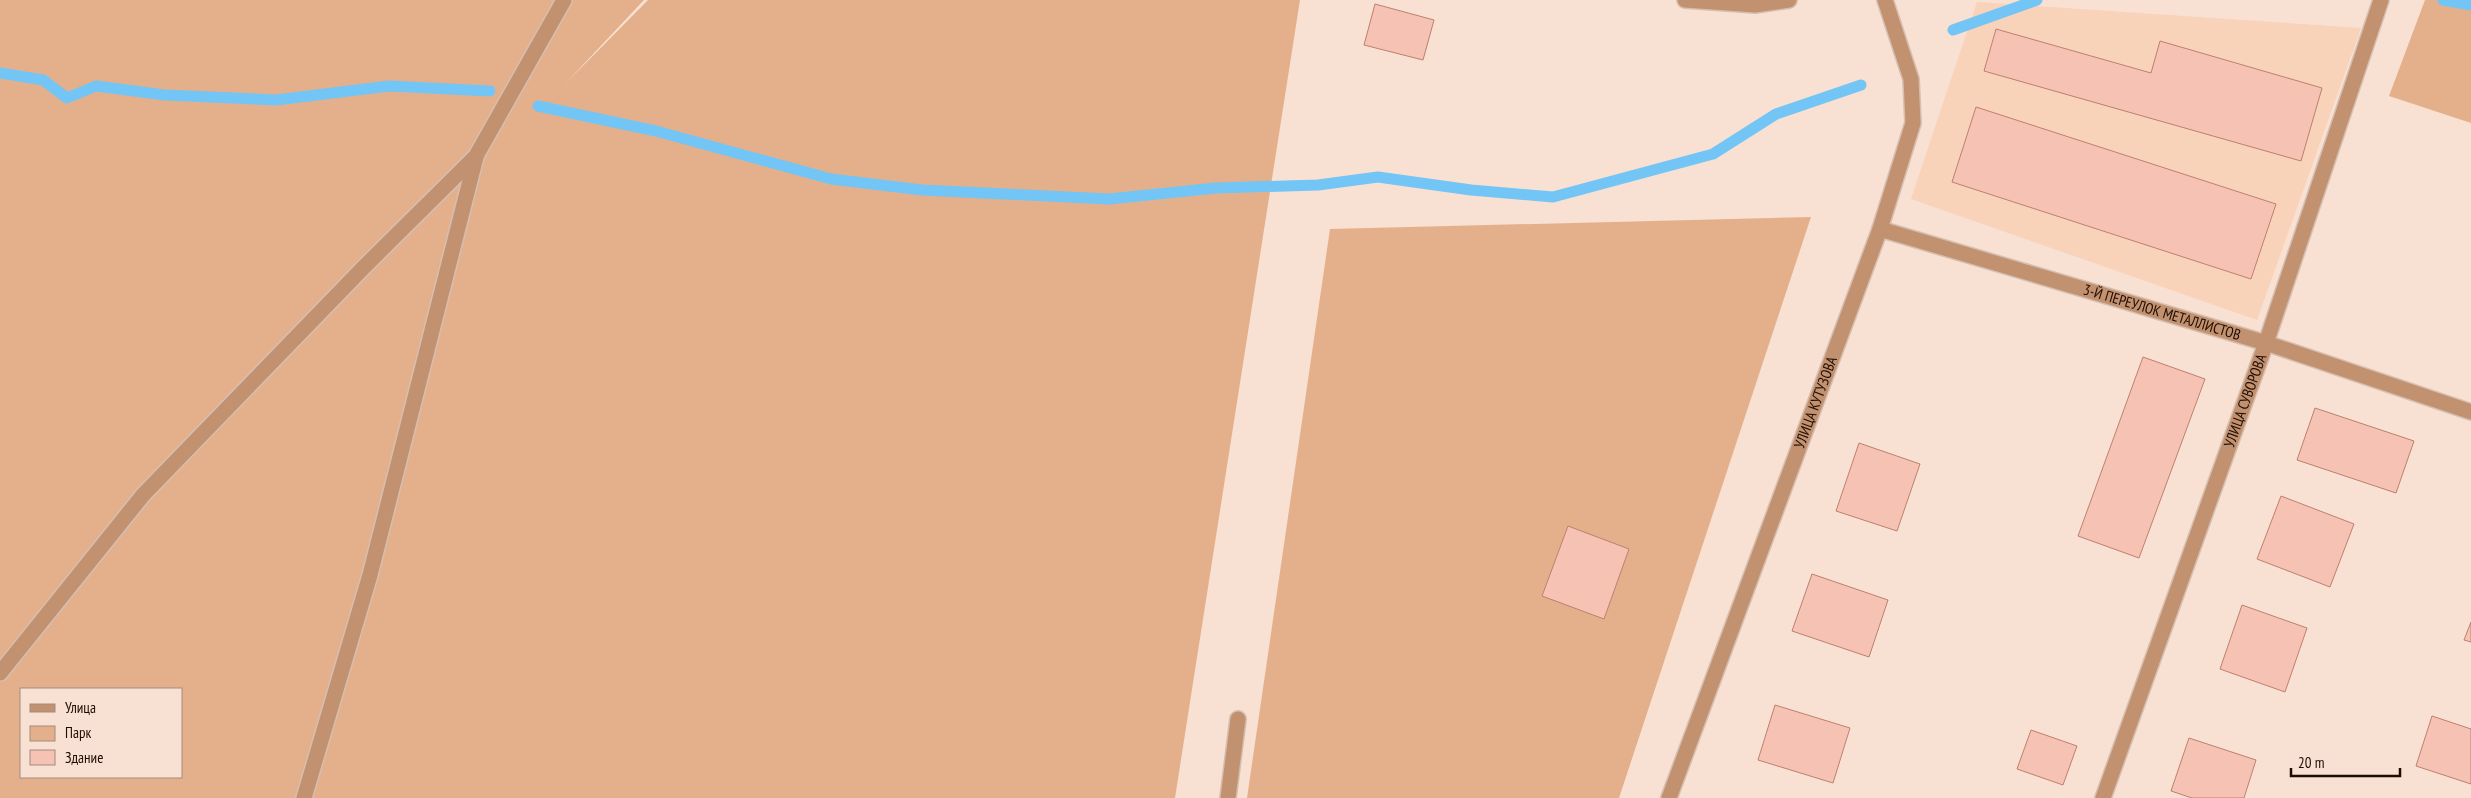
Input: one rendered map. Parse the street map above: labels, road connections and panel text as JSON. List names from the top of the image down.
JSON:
{
  "streets": {
    "street": ["3-Й ПЕРЕУЛОК МЕТАЛЛИСТОВ", "УЛИЦА СУВОРОВА", "УЛИЦА КУТУЗОВА"]
  },
  "crossings": [
    ["3-Й ПЕРЕУЛОК МЕТАЛЛИСТОВ", "УЛИЦА СУВОРОВА"],
    ["3-Й ПЕРЕУЛОК МЕТАЛЛИСТОВ", "УЛИЦА КУТУЗОВА"]
  ],
  "legend": ["Улица", "Парк", "Здание"],
  "scale_bar": "20 m"
}
